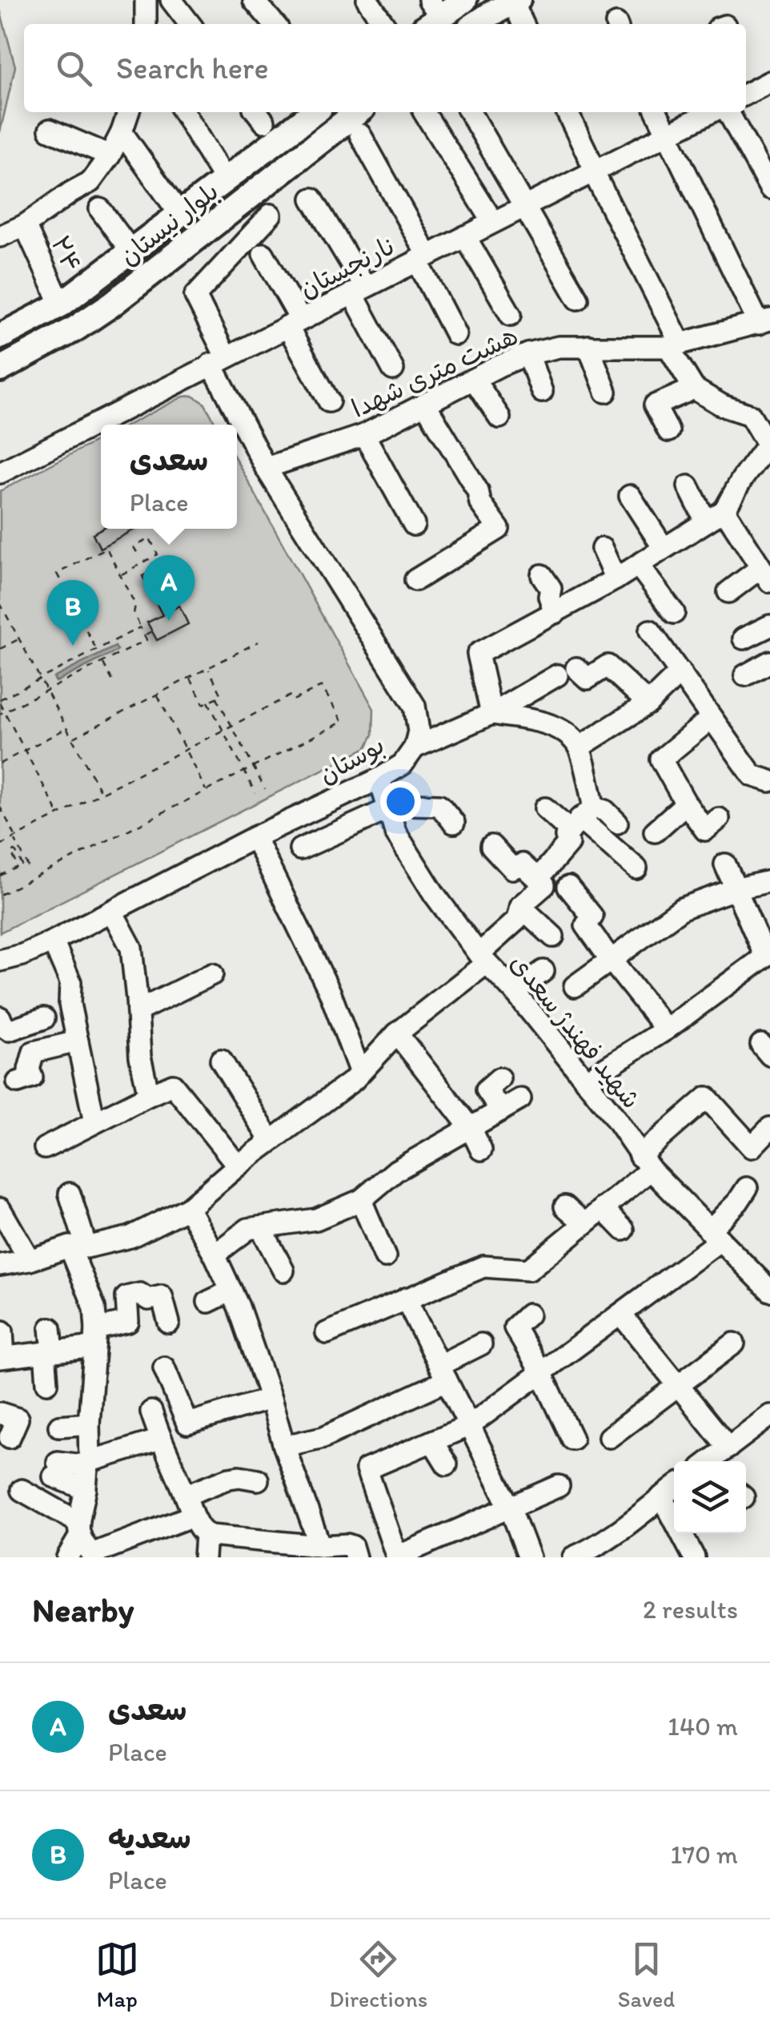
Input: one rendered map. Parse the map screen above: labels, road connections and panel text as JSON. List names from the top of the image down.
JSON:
{
  "streets": {
    "main road": ["بلوار نیستان"],
    "street": [
      "۲۴",
      "نارنجستان",
      "هشت متری شهدا",
      "بوستان",
      "شهید فهندژ سعدی"
    ]
  },
  "crossings": [
    ["بلوار نیستان", "۲۴"],
    ["نارنجستان", "بوستان"],
    ["هشت متری شهدا", "بوستان"],
    ["بوستان", "شهید فهندژ سعدی"]
  ],
  "page": {
    "search": "Search here",
    "popup": ["سعدی", "Place"],
    "pins": ["A", "B"],
    "heading": ["Nearby", "2 results"],
    "list": [
      {
        "mark": "A",
        "name": "سعدی",
        "note": "Place",
        "value": "140 m"
      },
      {
        "mark": "B",
        "name": "سعدیه",
        "note": "Place",
        "value": "170 m"
      }
    ],
    "nav": ["Map", "Directions", "Saved"]
  }
}
